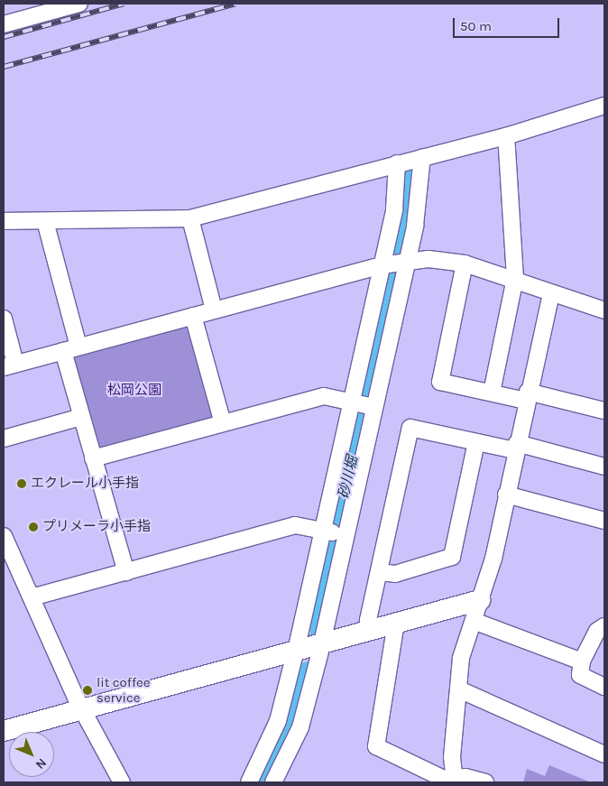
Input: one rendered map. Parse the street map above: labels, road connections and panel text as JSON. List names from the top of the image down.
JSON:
{
  "water": ["砂川堀"],
  "parks": ["松岡公園"],
  "places": ["エクレール小手指", "プリメーラ小手指", "lit coffee service"],
  "scale_bar": "50 m",
  "north": "bottom right"
}
